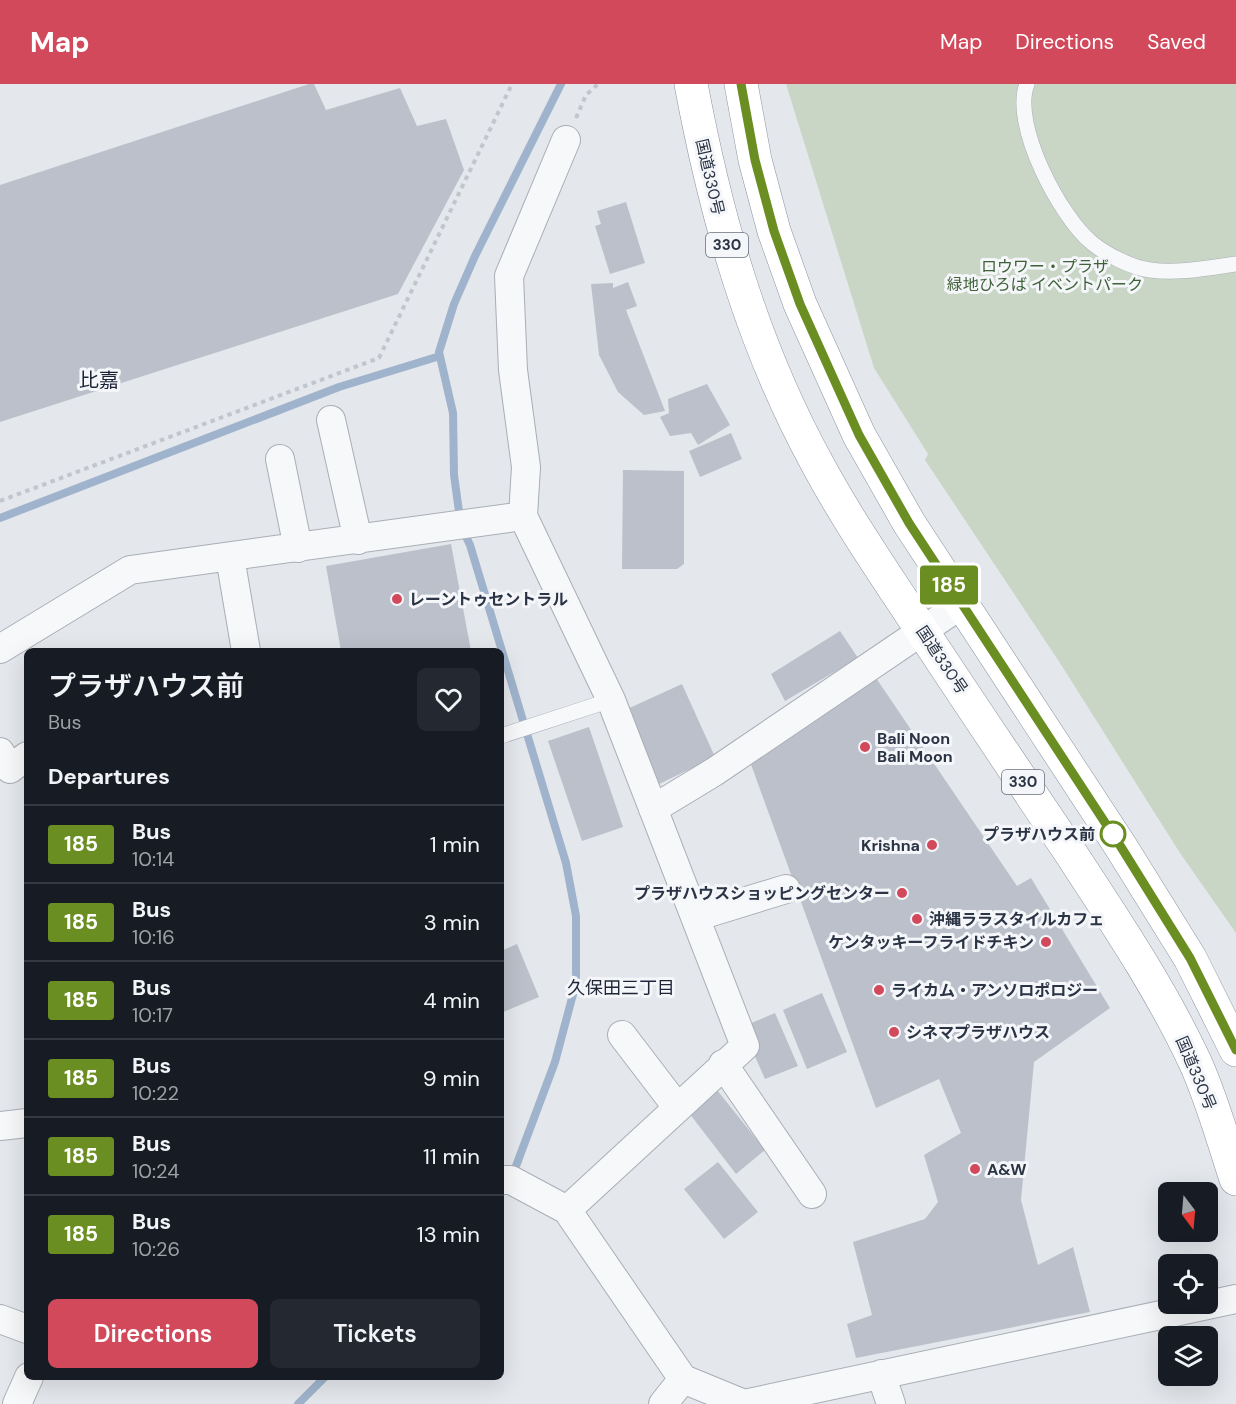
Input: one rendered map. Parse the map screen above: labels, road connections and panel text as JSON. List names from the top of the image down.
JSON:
{
  "streets": {
    "highway": ["国道330号", "330"]
  },
  "districts": ["比嘉", "久保田三丁目"],
  "parks": ["ロウワー・プラザ 緑地ひろば イベントパーク"],
  "places": [
    "レーントゥセントラル",
    "Bali Noon Bali Moon",
    "プラザハウス前",
    "Krishna",
    "プラザハウスショッピングセンター",
    "沖縄ララスタイルカフェ",
    "ケンタッキーフライドチキン",
    "ライカム・アンソロポロジー",
    "シネマプラザハウス",
    "A&W"
  ],
  "lines": ["bus line 185"],
  "north": "bottom",
  "page": {
    "header": "Map",
    "nav": ["Map", "Directions", "Saved"],
    "on_map": "185",
    "heading": [
      ["プラザハウス前", "Bus"],
      "Departures"
    ],
    "list": [
      {
        "mark": "185",
        "name": "Bus",
        "note": "10:14",
        "value": "1 min"
      },
      {
        "mark": "185",
        "name": "Bus",
        "note": "10:16",
        "value": "3 min"
      },
      {
        "mark": "185",
        "name": "Bus",
        "note": "10:17",
        "value": "4 min"
      },
      {
        "mark": "185",
        "name": "Bus",
        "note": "10:22",
        "value": "9 min"
      },
      {
        "mark": "185",
        "name": "Bus",
        "note": "10:24",
        "value": "11 min"
      },
      {
        "mark": "185",
        "name": "Bus",
        "note": "10:26",
        "value": "13 min"
      }
    ],
    "buttons": ["Directions", "Tickets"]
  }
}
